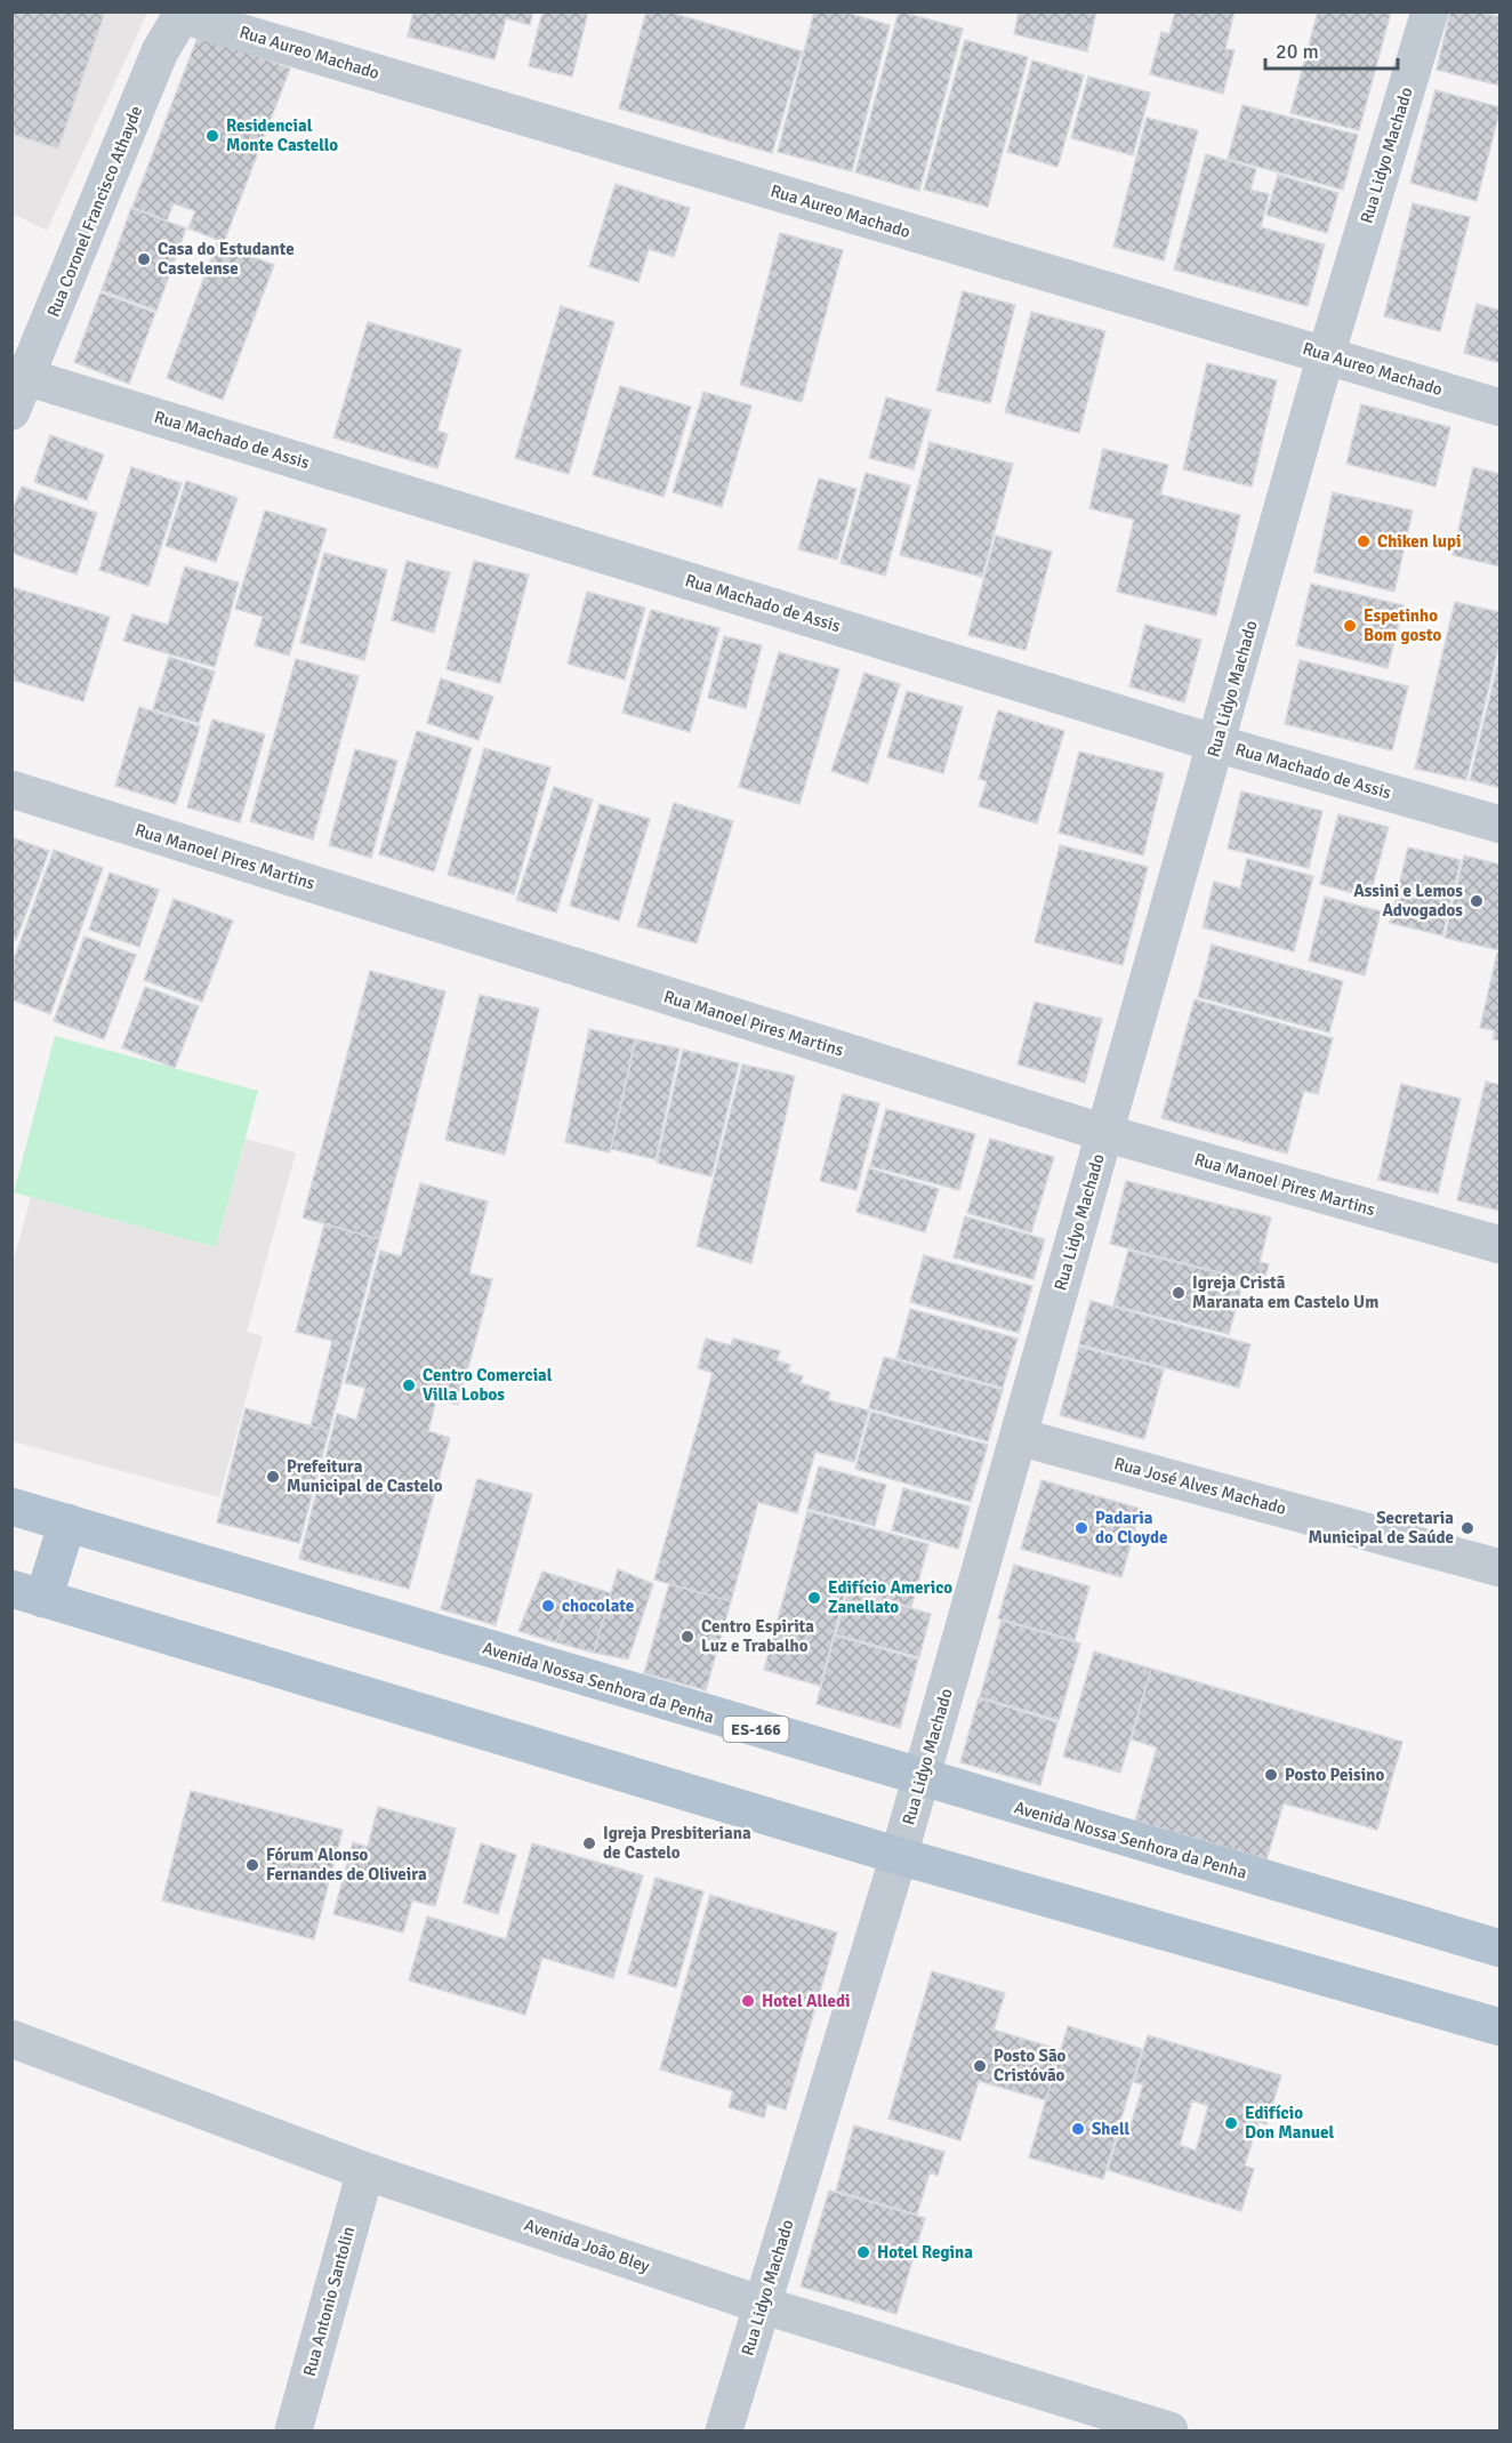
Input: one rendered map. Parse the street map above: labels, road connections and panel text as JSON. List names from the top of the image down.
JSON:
{
  "streets": {
    "main road": ["Avenida Nossa Senhora da Penha", "ES-166"],
    "street": [
      "Rua Aureo Machado",
      "Rua Lidyo Machado",
      "Rua Coronel Francisco Athayde",
      "Rua Machado de Assis",
      "Rua Manoel Pires Martins",
      "Rua José Alves Machado",
      "Avenida João Bley",
      "Rua Antonio Santolin"
    ]
  },
  "crossings": [
    ["Rua Aureo Machado", "Rua Lidyo Machado"],
    ["Rua Aureo Machado", "Rua Coronel Francisco Athayde"],
    ["Rua Lidyo Machado", "Rua Machado de Assis"],
    ["Rua Lidyo Machado", "Rua Manoel Pires Martins"],
    ["Rua Lidyo Machado", "Rua José Alves Machado"],
    ["Rua Lidyo Machado", "Avenida Nossa Senhora da Penha"],
    ["Rua Lidyo Machado", "Avenida João Bley"],
    ["Rua Coronel Francisco Athayde", "Rua Machado de Assis"],
    ["Avenida João Bley", "Rua Antonio Santolin"]
  ],
  "places": [
    "Residencial Monte Castello",
    "Casa do Estudante Castelense",
    "Chiken lupi",
    "Espetinho Bom gosto",
    "Assini e Lemos Advogados",
    "Igreja Cristã Maranata em Castelo Um",
    "Centro Comercial Villa Lobos",
    "Prefeitura Municipal de Castelo",
    "Padaria do Cloyde",
    "Secretaria Municipal de Saúde",
    "Edifício Americo Zanellato",
    "chocolate",
    "Centro Espirita Luz e Trabalho",
    "Posto Peisino",
    "Igreja Presbiteriana de Castelo",
    "Fórum Alonso Fernandes de Oliveira",
    "Hotel Alledi",
    "Posto São Cristóvão",
    "Edifício Don Manuel",
    "Shell",
    "Hotel Regina"
  ],
  "scale_bar": "20 m"
}
